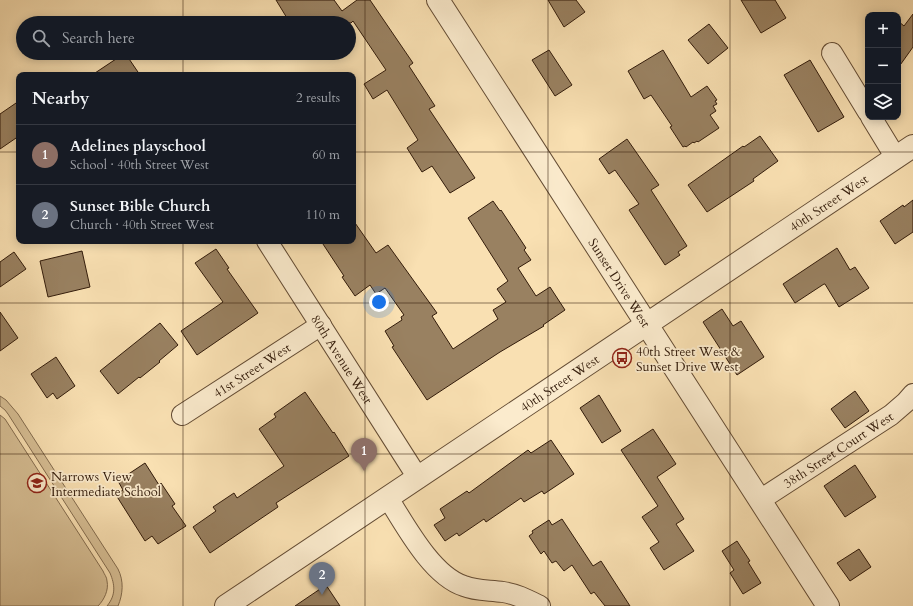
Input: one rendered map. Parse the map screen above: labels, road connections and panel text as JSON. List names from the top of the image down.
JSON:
{
  "streets": {
    "street": [
      "40th Street West",
      "Sunset Drive West",
      "80th Avenue West",
      "41st Street West",
      "38th Street Court West"
    ]
  },
  "crossings": [
    ["40th Street West", "Sunset Drive West"],
    ["40th Street West", "80th Avenue West"],
    ["Sunset Drive West", "38th Street Court West"],
    ["80th Avenue West", "41st Street West"]
  ],
  "places": {
    "bus stop": ["40th Street West & Sunset Drive West"],
    "school or university": ["Narrows View Intermediate School"]
  },
  "page": {
    "map_buttons": ["+", "−"],
    "search": "Search here",
    "heading": ["Nearby", "2 results"],
    "list": [
      {
        "mark": "1",
        "name": "Adelines playschool",
        "note": "School · 40th Street West",
        "value": "60 m"
      },
      {
        "mark": "2",
        "name": "Sunset Bible Church",
        "note": "Church · 40th Street West",
        "value": "110 m"
      }
    ],
    "pins": ["1", "2"]
  }
}
